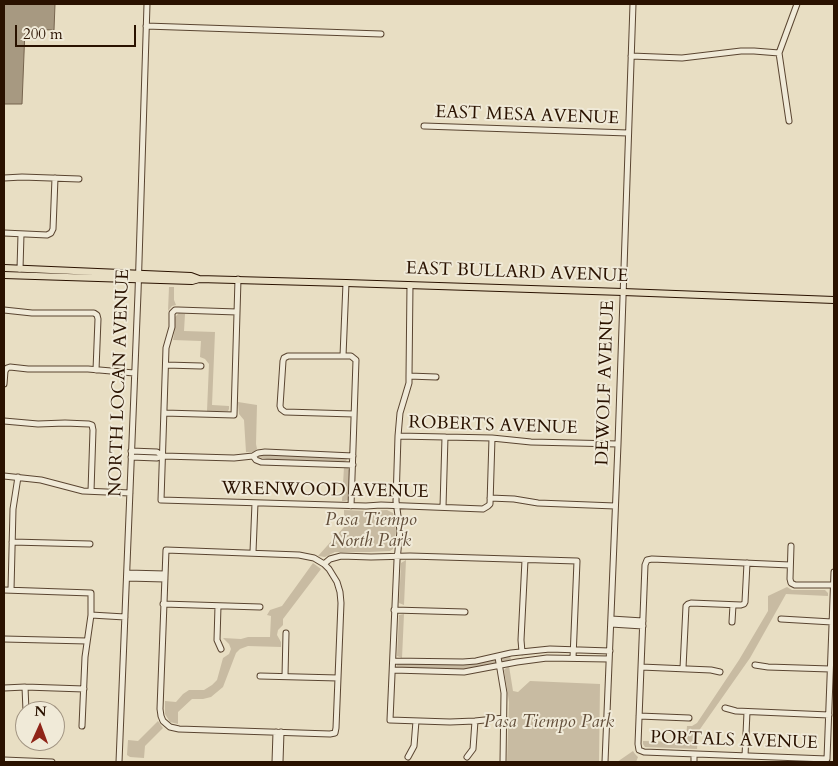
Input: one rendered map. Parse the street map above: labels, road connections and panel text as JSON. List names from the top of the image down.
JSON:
{
  "streets": {
    "main road": ["EAST BULLARD AVENUE"],
    "street": [
      "EAST MESA AVENUE",
      "NORTH LOCAN AVENUE",
      "DEWOLF AVENUE",
      "ROBERTS AVENUE",
      "WRENWOOD AVENUE",
      "PORTALS AVENUE"
    ]
  },
  "crossings": [
    ["EAST MESA AVENUE", "DEWOLF AVENUE"],
    ["EAST BULLARD AVENUE", "NORTH LOCAN AVENUE"],
    ["EAST BULLARD AVENUE", "DEWOLF AVENUE"],
    ["DEWOLF AVENUE", "ROBERTS AVENUE"]
  ],
  "parks": ["Pasa Tiempo North Park", "Pasa Tiempo Park"],
  "scale_bar": "200 m",
  "north": "top"
}
